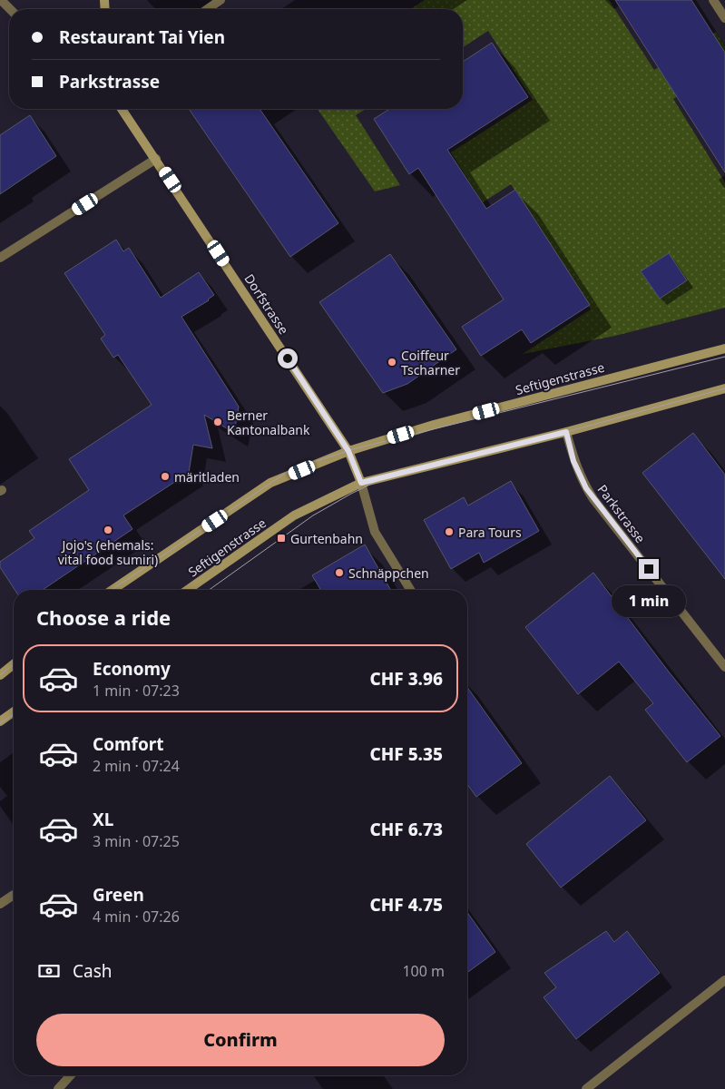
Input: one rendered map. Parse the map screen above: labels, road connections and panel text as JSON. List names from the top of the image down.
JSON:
{
  "streets": {
    "main road": ["Dorfstrasse", "Seftigenstrasse"],
    "street": ["Parkstrasse"]
  },
  "crossings": [
    ["Dorfstrasse", "Seftigenstrasse"],
    ["Seftigenstrasse", "Parkstrasse"]
  ],
  "places": {
    "other": [
      "Coiffeur Tscharner",
      "Berner Kantonalbank",
      "märitladen",
      "Jojo's (ehemals: vital food sumiri)",
      "Para Tours",
      "Schnäppchen"
    ],
    "transit": ["Gurtenbahn"]
  },
  "page": {
    "banner": ["Restaurant Tai Yien", "Parkstrasse"],
    "bubble": "1 min",
    "heading": "Choose a ride",
    "list": [
      {
        "name": "Economy",
        "note": "1 min · 07:23",
        "value": "CHF 3.96"
      },
      {
        "name": "Comfort",
        "note": "2 min · 07:24",
        "value": "CHF 5.35"
      },
      {
        "name": "XL",
        "note": "3 min · 07:25",
        "value": "CHF 6.73"
      },
      {
        "name": "Green",
        "note": "4 min · 07:26",
        "value": "CHF 4.75"
      }
    ],
    "pay": ["Cash", "100 m"],
    "buttons": "Confirm"
  }
}
